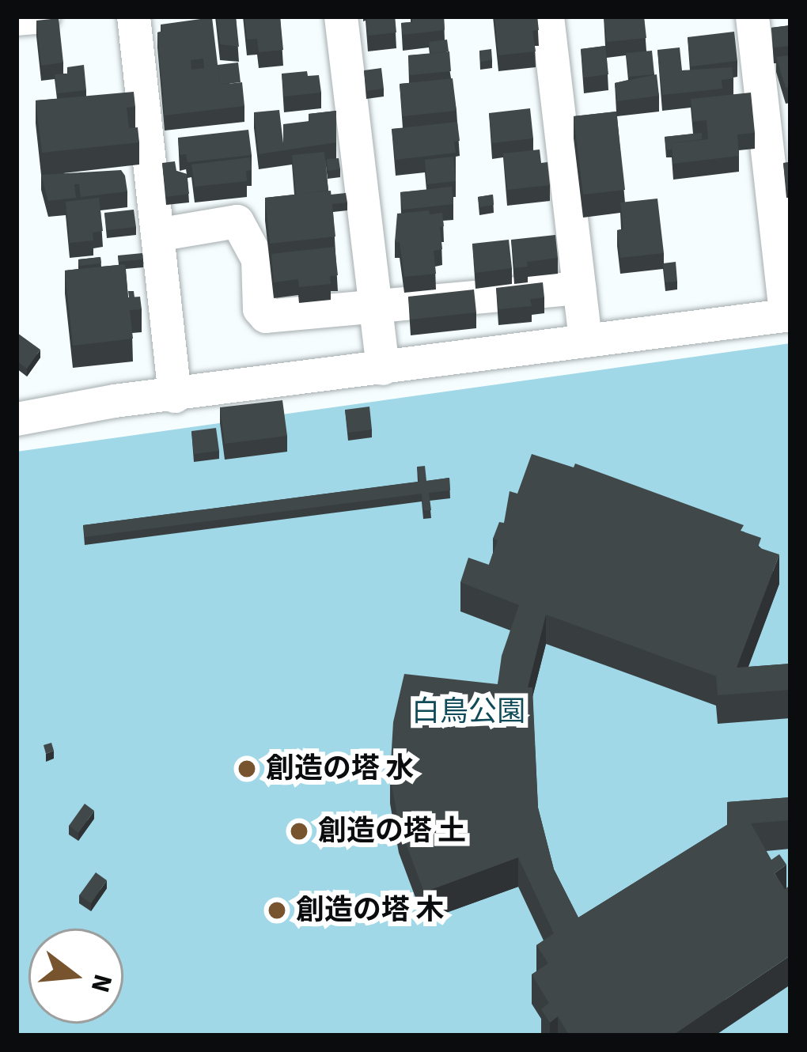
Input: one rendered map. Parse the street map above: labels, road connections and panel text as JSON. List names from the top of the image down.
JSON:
{
  "parks": ["白鳥公園"],
  "places": ["創造の塔 水", "創造の塔 土", "創造の塔 木"],
  "north": "right"
}
